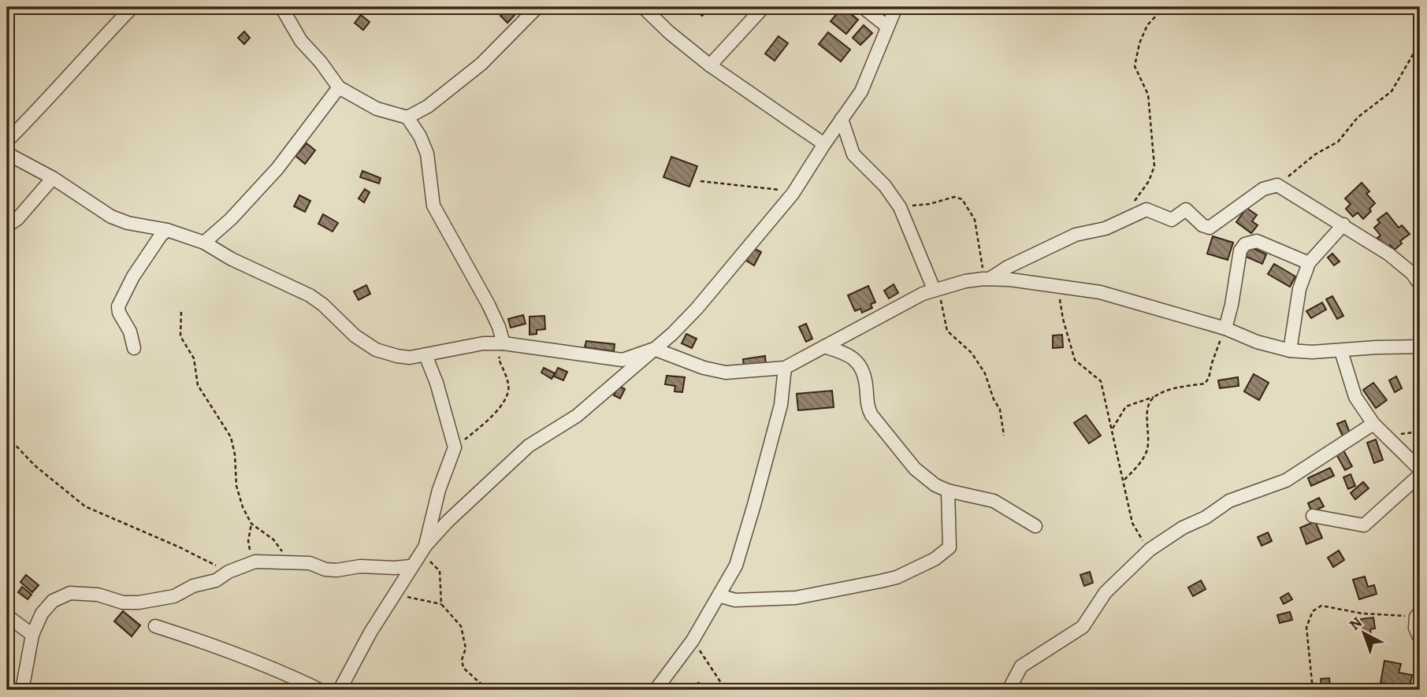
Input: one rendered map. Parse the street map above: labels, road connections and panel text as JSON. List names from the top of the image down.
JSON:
{
  "north": "top left"
}
